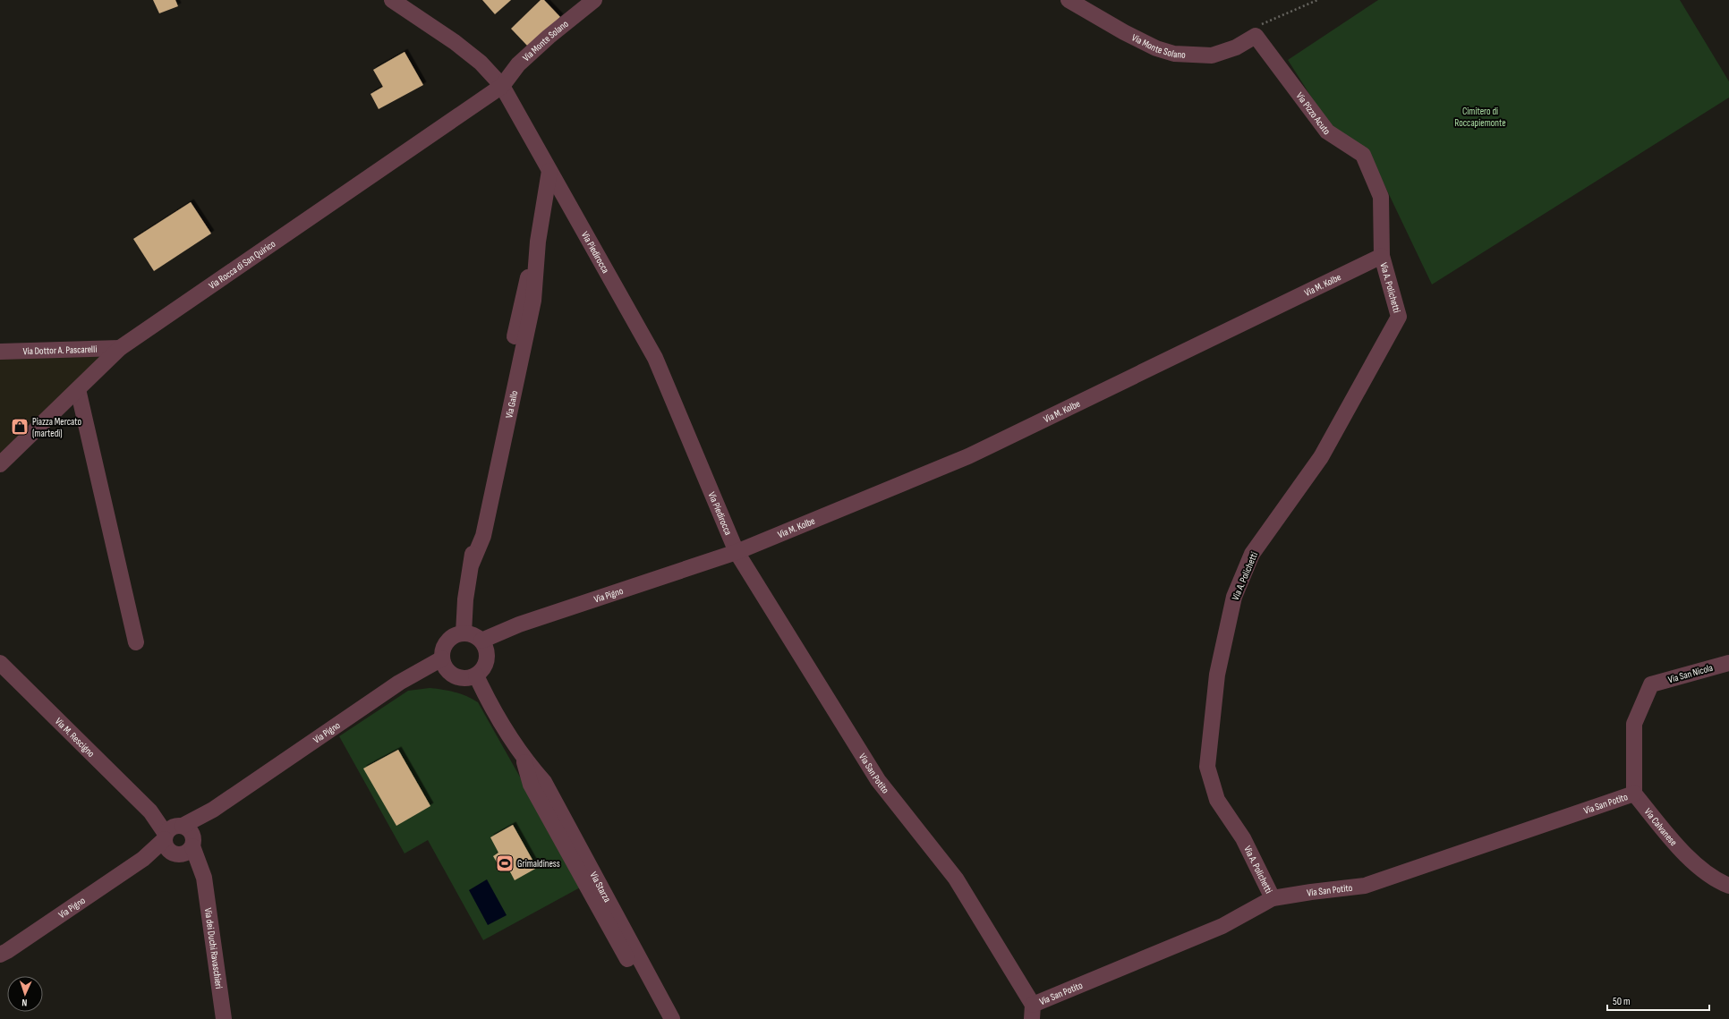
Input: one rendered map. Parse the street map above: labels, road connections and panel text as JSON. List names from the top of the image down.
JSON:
{
  "streets": {
    "street": [
      "Via Monte Solano",
      "Via Pizzo Acuto",
      "Via Piedirocca",
      "Via Rocca di San Quirico",
      "Via M. Kolbe",
      "Via A. Polichetti",
      "Via Dottor A. Pascarelli",
      "Via Gallo",
      "Via Pigno",
      "Via San Nicola",
      "Via M. Rescigno",
      "Via San Potito",
      "Via Calvanese",
      "Via Starza",
      "Via dei Duchi Ravaschieri"
    ]
  },
  "crossings": [
    ["Via Monte Solano", "Via Pizzo Acuto"],
    ["Via Monte Solano", "Via Piedirocca"],
    ["Via Monte Solano", "Via Rocca di San Quirico"],
    ["Via Pizzo Acuto", "Via M. Kolbe"],
    ["Via Pizzo Acuto", "Via A. Polichetti"],
    ["Via Piedirocca", "Via Rocca di San Quirico"],
    ["Via Piedirocca", "Via M. Kolbe"],
    ["Via Piedirocca", "Via Gallo"],
    ["Via Piedirocca", "Via Pigno"],
    ["Via Piedirocca", "Via San Potito"],
    ["Via Rocca di San Quirico", "Via Dottor A. Pascarelli"],
    ["Via M. Kolbe", "Via A. Polichetti"],
    ["Via M. Kolbe", "Via Pigno"],
    ["Via M. Kolbe", "Via San Potito"],
    ["Via A. Polichetti", "Via San Potito"],
    ["Via Gallo", "Via Pigno"],
    ["Via Gallo", "Via Starza"],
    ["Via Pigno", "Via M. Rescigno"],
    ["Via Pigno", "Via San Potito"],
    ["Via Pigno", "Via Starza"],
    ["Via Pigno", "Via dei Duchi Ravaschieri"],
    ["Via San Nicola", "Via San Potito"],
    ["Via San Nicola", "Via Calvanese"],
    ["Via M. Rescigno", "Via dei Duchi Ravaschieri"],
    ["Via San Potito", "Via Calvanese"]
  ],
  "parks": ["Cimitero di Roccapiemonte"],
  "places": {
    "shop": ["Piazza Mercato (martedì)"],
    "sports": ["Grimaldiness"]
  },
  "scale_bar": "50 m",
  "north": "bottom"
}
